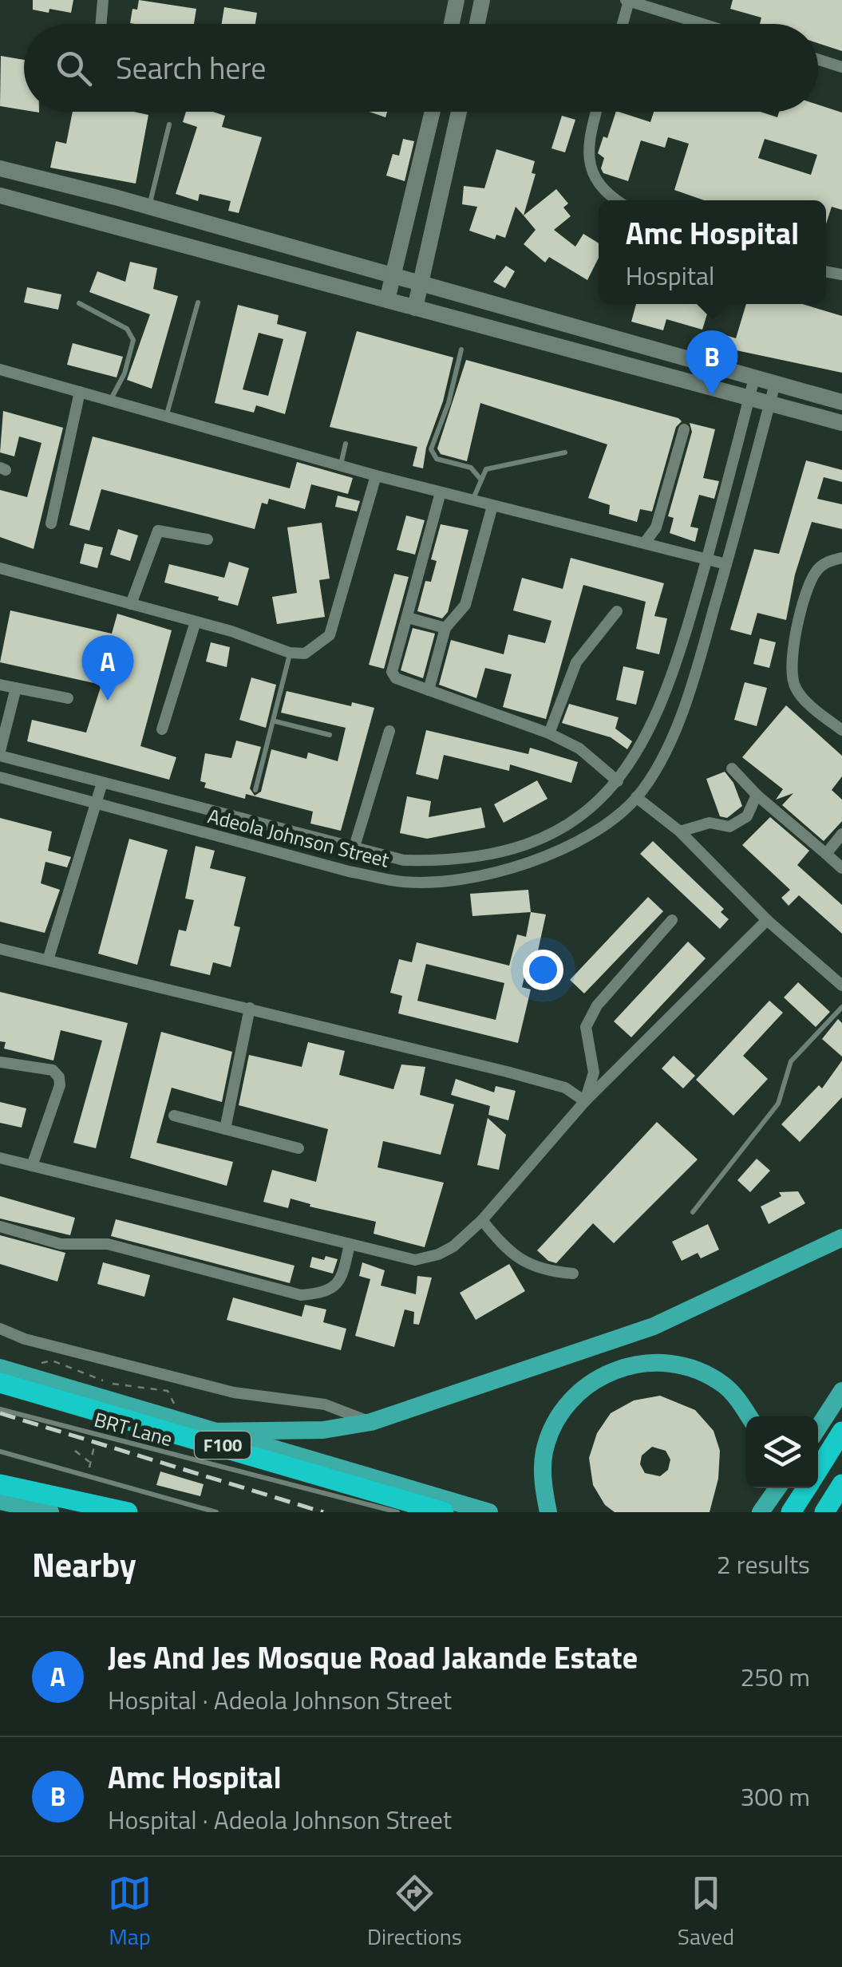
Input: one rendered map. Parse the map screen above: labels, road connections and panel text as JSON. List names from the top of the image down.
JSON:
{
  "streets": {
    "highway": ["F100"],
    "street": ["Adeola Johnson Street"],
    "lane": ["BRT Lane"]
  },
  "page": {
    "search": "Search here",
    "popup": ["Amc Hospital", "Hospital"],
    "pins": ["B", "A"],
    "heading": ["Nearby", "2 results"],
    "list": [
      {
        "mark": "A",
        "name": "Jes And Jes Mosque Road Jakande Estate",
        "note": "Hospital · Adeola Johnson Street",
        "value": "250 m"
      },
      {
        "mark": "B",
        "name": "Amc Hospital",
        "note": "Hospital · Adeola Johnson Street",
        "value": "300 m"
      }
    ],
    "nav": ["Map", "Directions", "Saved"]
  }
}
